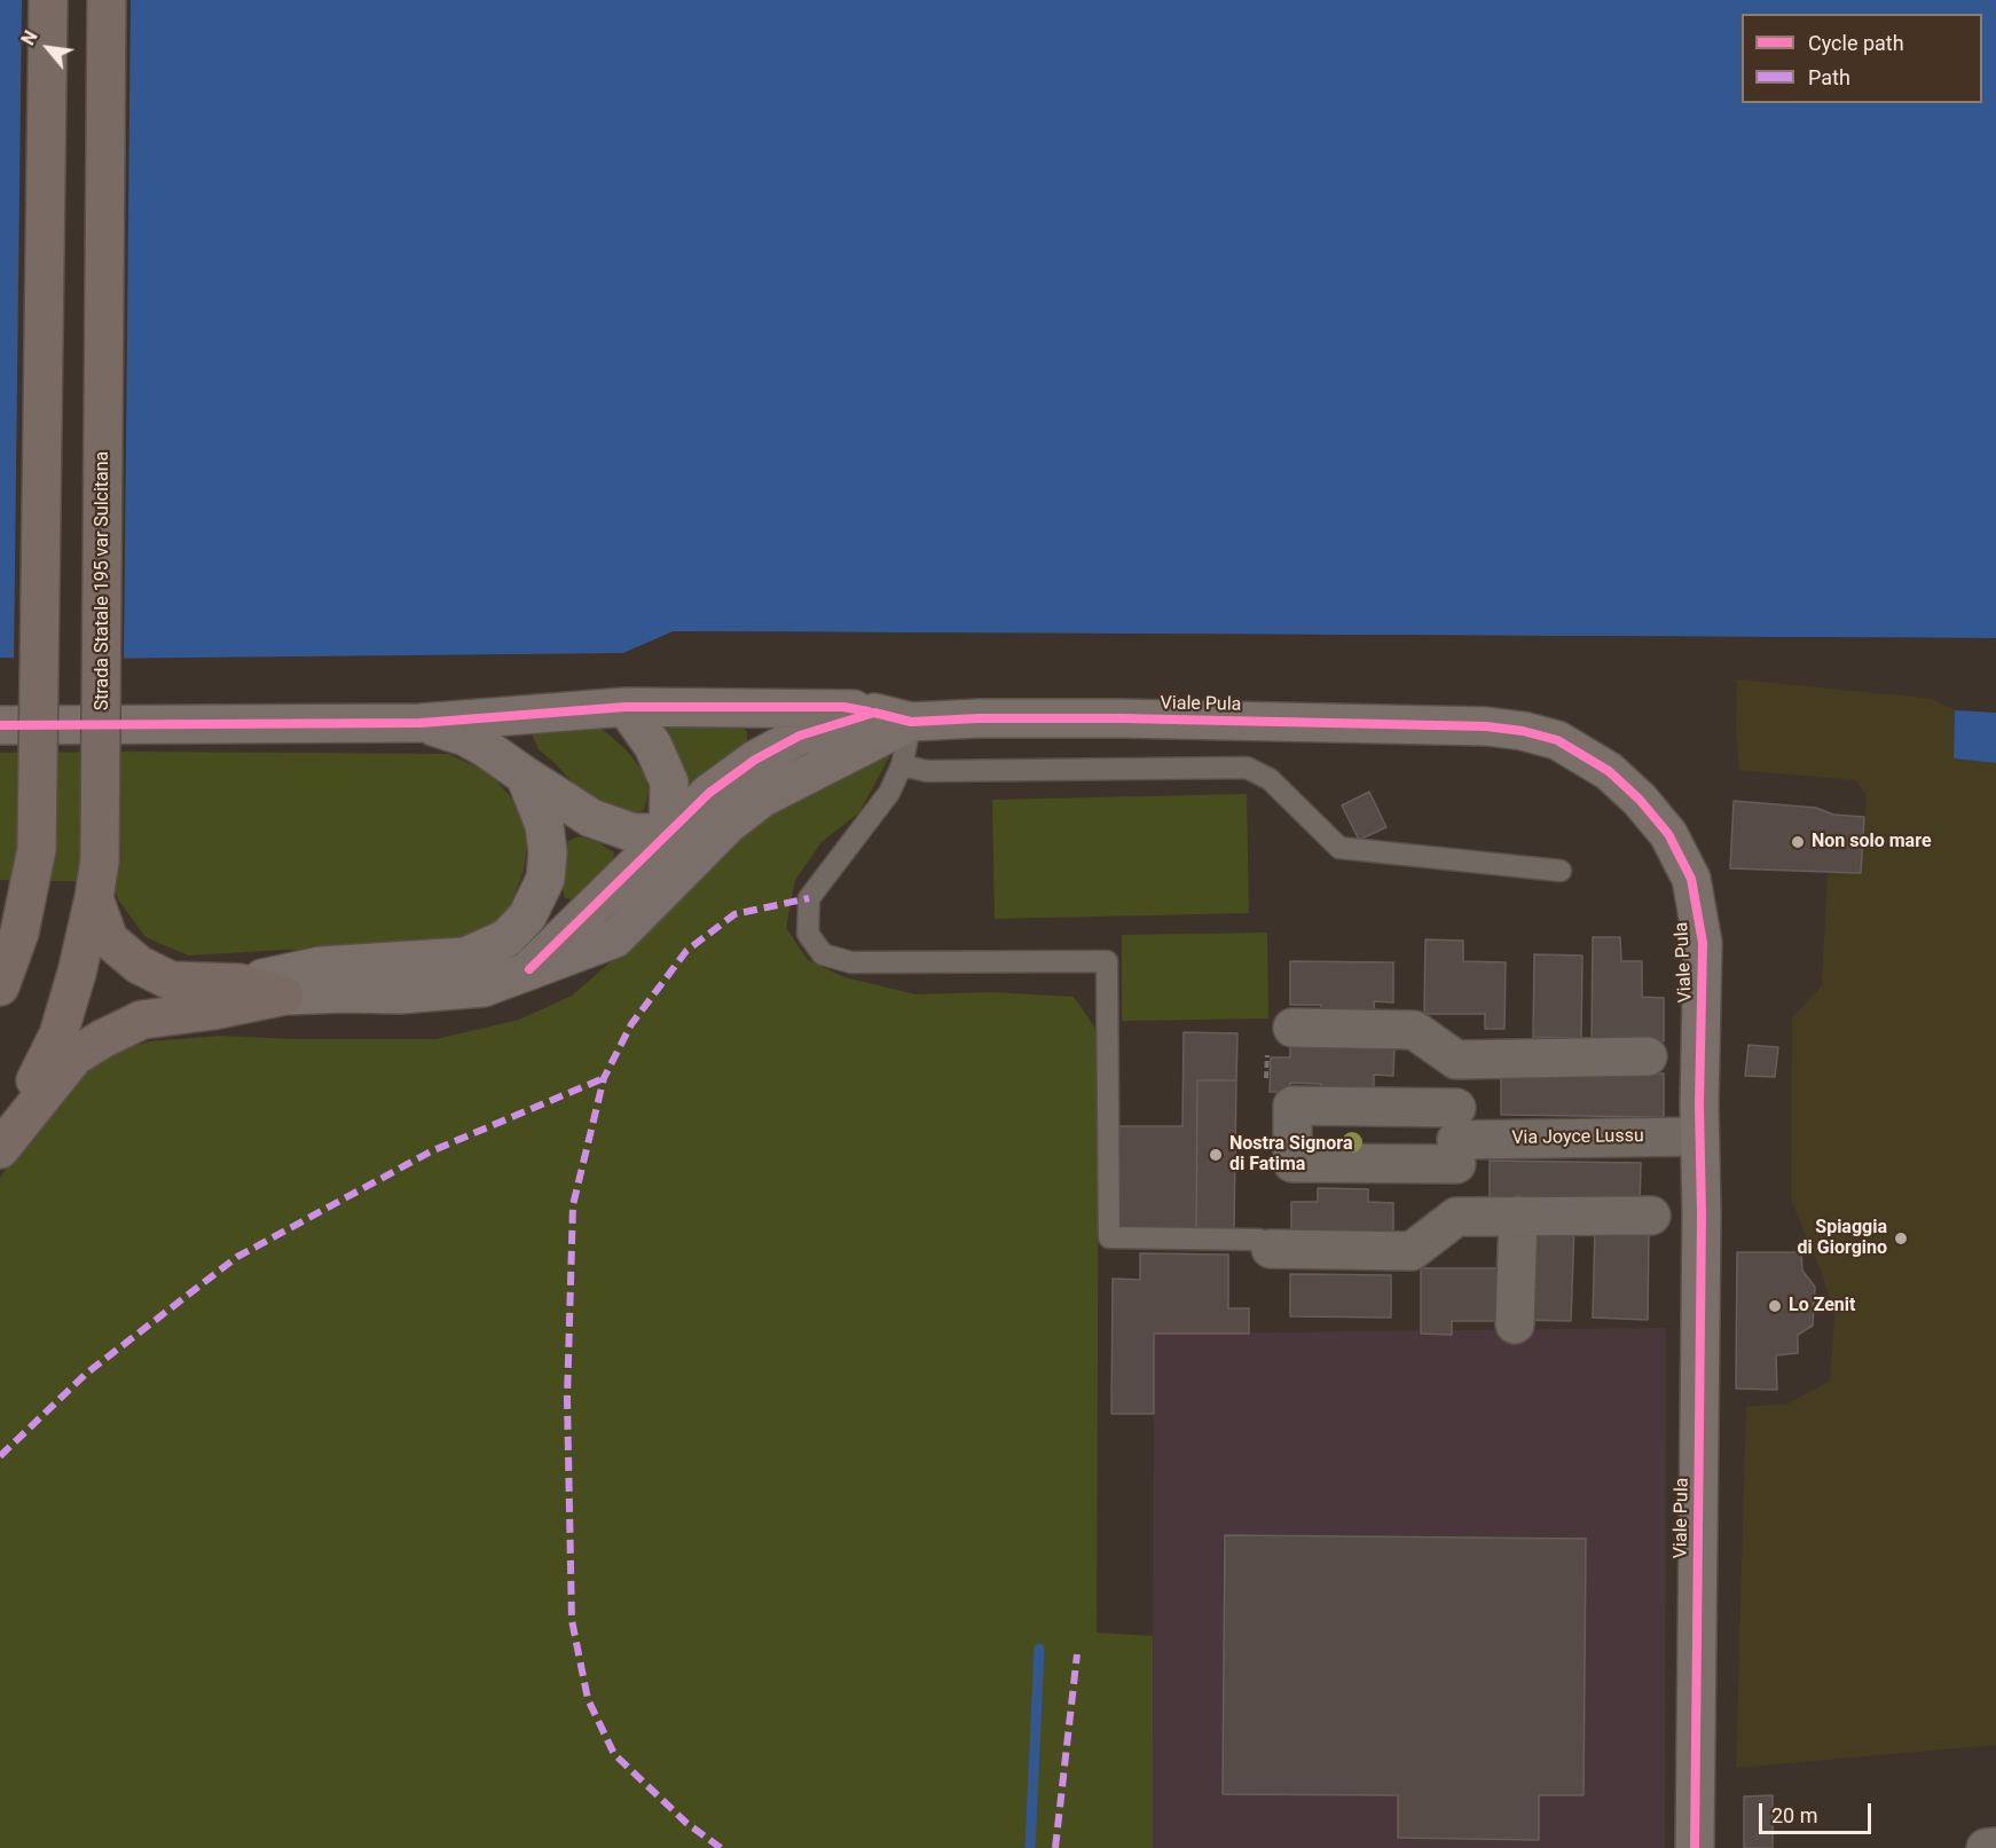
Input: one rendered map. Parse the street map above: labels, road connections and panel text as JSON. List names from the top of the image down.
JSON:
{
  "streets": {
    "highway": ["Strada Statale 195 var Sulcitana"],
    "street": ["Viale Pula", "Via Joyce Lussu"]
  },
  "crossings": [
    ["Viale Pula", "Via Joyce Lussu"]
  ],
  "places": [
    "Non solo mare",
    "Nostra Signora di Fatima",
    "Spiaggia di Giorgino",
    "Lo Zenit"
  ],
  "legend": ["Cycle path", "Path"],
  "scale_bar": "20 m",
  "north": "top left"
}
